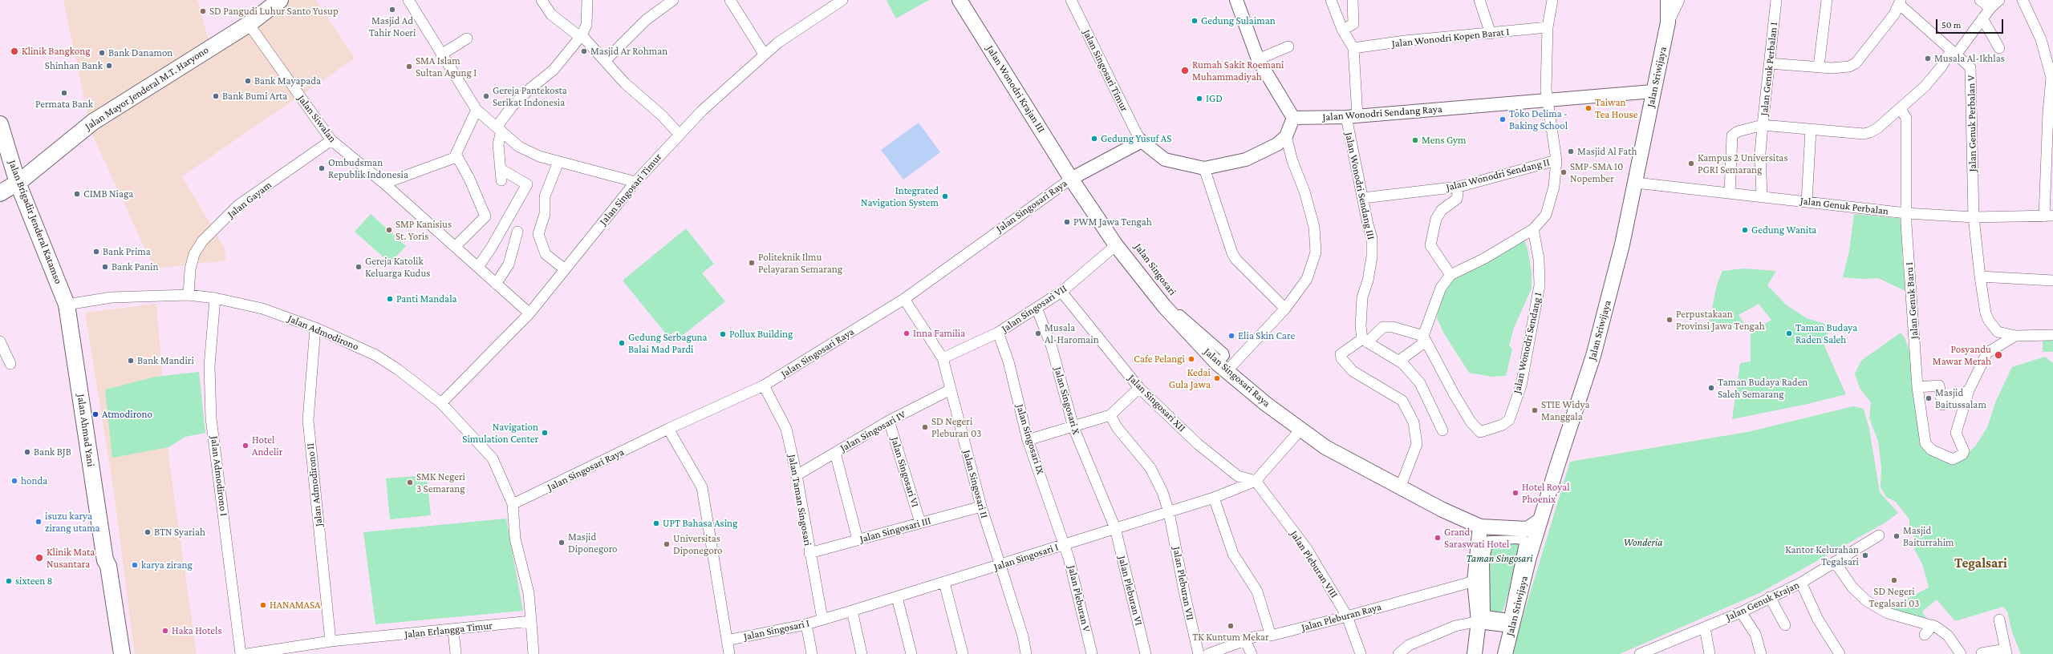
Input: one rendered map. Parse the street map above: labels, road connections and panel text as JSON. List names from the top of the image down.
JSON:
{
  "streets": {
    "main road": [
      "Jalan Sriwijaya",
      "Jalan Mayor Jenderal M.T. Haryono",
      "Jalan Wonodri Krajan III",
      "Jalan Singosari Raya",
      "Jalan Brigadir Jenderal Katamso",
      "Jalan Ahmad Yani"
    ],
    "street": [
      "Jalan Wonodri Kopen Barat I",
      "Jalan Genuk Perbalan I",
      "Jalan Singosari Timur",
      "Jalan Wonodri Sendang Raya",
      "Jalan Siwalan",
      "Jalan Genuk Perbalan V",
      "Jalan Wonodri Sendang II",
      "Jalan Wonodri Sendang III",
      "Jalan Gayam",
      "Jalan Genuk Perbalan",
      "Jalan Singosari",
      "Jalan Genuk Baru I",
      "Jalan Singosari VII",
      "Jalan Admodirono",
      "Jalan Wonodri Sendang I",
      "Jalan Singosari X",
      "Jalan Singosari XII",
      "Jalan Singosari IV",
      "Jalan Singosari IX",
      "Jalan Singosari VI",
      "Jalan Admodirono I",
      "Jalan Singosari II",
      "Jalan Admodirono II",
      "Jalan Taman Singosari",
      "Jalan Singosari III",
      "Jalan Singosari I",
      "Jalan Pleburan VIII",
      "Jalan Pleburan VII",
      "Jalan Pleburan VI",
      "Jalan Pleburan V",
      "Jalan Genuk Krajan",
      "Jalan Pleburan Raya",
      "Jalan Erlangga Timur"
    ]
  },
  "crossings": [
    ["Jalan Wonodri Kopen Barat I", "Jalan Wonodri Sendang III"],
    ["Jalan Genuk Perbalan I", "Jalan Genuk Perbalan"],
    ["Jalan Singosari Timur", "Jalan Siwalan"],
    ["Jalan Singosari Timur", "Jalan Admodirono"],
    ["Jalan Sriwijaya", "Jalan Wonodri Sendang Raya"],
    ["Jalan Sriwijaya", "Jalan Singosari Raya"],
    ["Jalan Sriwijaya", "Jalan Genuk Perbalan"],
    ["Jalan Mayor Jenderal M.T. Haryono", "Jalan Siwalan"],
    ["Jalan Mayor Jenderal M.T. Haryono", "Jalan Brigadir Jenderal Katamso"],
    ["Jalan Wonodri Krajan III", "Jalan Singosari Raya"],
    ["Jalan Wonodri Krajan III", "Jalan Singosari"],
    ["Jalan Wonodri Sendang Raya", "Jalan Wonodri Sendang III"],
    ["Jalan Siwalan", "Jalan Gayam"],
    ["Jalan Genuk Perbalan V", "Jalan Genuk Perbalan"],
    ["Jalan Wonodri Sendang II", "Jalan Wonodri Sendang III"],
    ["Jalan Gayam", "Jalan Admodirono"],
    ["Jalan Singosari Raya", "Jalan Singosari"],
    ["Jalan Singosari Raya", "Jalan Singosari VII"],
    ["Jalan Singosari Raya", "Jalan Admodirono"],
    ["Jalan Singosari Raya", "Jalan Singosari II"],
    ["Jalan Singosari Raya", "Jalan Taman Singosari"],
    ["Jalan Singosari Raya", "Jalan Singosari I"],
    ["Jalan Genuk Perbalan", "Jalan Genuk Baru I"],
    ["Jalan Brigadir Jenderal Katamso", "Jalan Admodirono"],
    ["Jalan Brigadir Jenderal Katamso", "Jalan Ahmad Yani"],
    ["Jalan Singosari VII", "Jalan Singosari X"],
    ["Jalan Singosari VII", "Jalan Singosari XII"],
    ["Jalan Singosari VII", "Jalan Singosari IX"],
    ["Jalan Singosari VII", "Jalan Singosari II"],
    ["Jalan Admodirono", "Jalan Ahmad Yani"],
    ["Jalan Admodirono", "Jalan Admodirono I"],
    ["Jalan Admodirono", "Jalan Admodirono II"],
    ["Jalan Singosari X", "Jalan Singosari I"],
    ["Jalan Singosari X", "Jalan Pleburan VI"],
    ["Jalan Singosari XII", "Jalan Singosari I"],
    ["Jalan Singosari XII", "Jalan Pleburan VIII"],
    ["Jalan Singosari IV", "Jalan Singosari VI"],
    ["Jalan Singosari IV", "Jalan Singosari II"],
    ["Jalan Singosari IV", "Jalan Taman Singosari"],
    ["Jalan Singosari IX", "Jalan Singosari I"],
    ["Jalan Singosari IX", "Jalan Pleburan V"],
    ["Jalan Singosari VI", "Jalan Singosari III"],
    ["Jalan Singosari II", "Jalan Singosari III"],
    ["Jalan Singosari II", "Jalan Singosari I"],
    ["Jalan Admodirono II", "Jalan Erlangga Timur"],
    ["Jalan Taman Singosari", "Jalan Singosari III"],
    ["Jalan Taman Singosari", "Jalan Singosari I"],
    ["Jalan Singosari I", "Jalan Pleburan VIII"],
    ["Jalan Singosari I", "Jalan Pleburan VII"],
    ["Jalan Singosari I", "Jalan Pleburan VI"],
    ["Jalan Singosari I", "Jalan Pleburan V"],
    ["Jalan Pleburan VIII", "Jalan Pleburan Raya"]
  ],
  "districts": ["Tegalsari"],
  "parks": ["Wonderia", "Taman Singosari"],
  "places": [
    "Masjid Ad Tahir Noeri",
    "SD Pangudi Luhur Santo Yusup",
    "Gedung Sulaiman",
    "Klinik Bangkong",
    "Masjid Ar Rohman",
    "Bank Danamon",
    "Musala Al-Ikhlas",
    "Shinhan Bank",
    "SMA Islam Sultan Agung I",
    "Rumah Sakit Roemani Muhammadiyah",
    "Bank Mayapada",
    "Permata Bank",
    "Bank Bumi Arta",
    "Gereja Pantekosta Serikat Indonesia",
    "IGD",
    "Taiwan Tea House",
    "Toko Delima - Baking School",
    "Gedung Yusuf AS",
    "Mens Gym",
    "Masjid Al Fath",
    "Kampus 2 Universitas PGRI Semarang",
    "Ombudsman Republik Indonesia",
    "SMP-SMA 10 Nopember",
    "CIMB Niaga",
    "Integrated Navigation System",
    "PWM Jawa Tengah",
    "SMP Kanisius St. Yoris",
    "Gedung Wanita",
    "Bank Prima",
    "Politeknik Ilmu Pelayaran Semarang",
    "Bank Panin",
    "Gereja Katolik Keluarga Kudus",
    "Panti Mandala",
    "Perpustakaan Provinsi Jawa Tengah",
    "Inna Familia",
    "Musala Al-Haromain",
    "Taman Budaya Raden Saleh",
    "Pollux Building",
    "Elia Skin Care",
    "Gedung Serbaguna Balai Mad Pardi",
    "Posyandu Mawar Merah",
    "Cafe Pelangi",
    "Bank Mandiri",
    "Kedai Gula Jawa",
    "Taman Budaya Raden Saleh Semarang",
    "Masjid Baitussalam",
    "STIE Widya Manggala",
    "Atmodirono",
    "SD Negeri Pleburan 03",
    "Navigation Simulation Center",
    "Hotel Andelir",
    "Bank BJB",
    "honda",
    "SMK Negeri 3 Semarang",
    "Hotel Royal Phoenix",
    "isuzu karya zirang utama",
    "UPT Bahasa Asing",
    "BTN Syariah",
    "Masjid Baiturrahim",
    "Grand Saraswati Hotel",
    "Masjid Diponegoro",
    "Universitas Diponegoro",
    "Kantor Kelurahan Tegalsari",
    "Klinik Mata Nusantara",
    "karya zirang",
    "SD Negeri Tegalsari 03",
    "sixteen 8",
    "HANAMASA",
    "TK Kuntum Mekar",
    "Haka Hotels"
  ],
  "scale_bar": "50 m"
}
